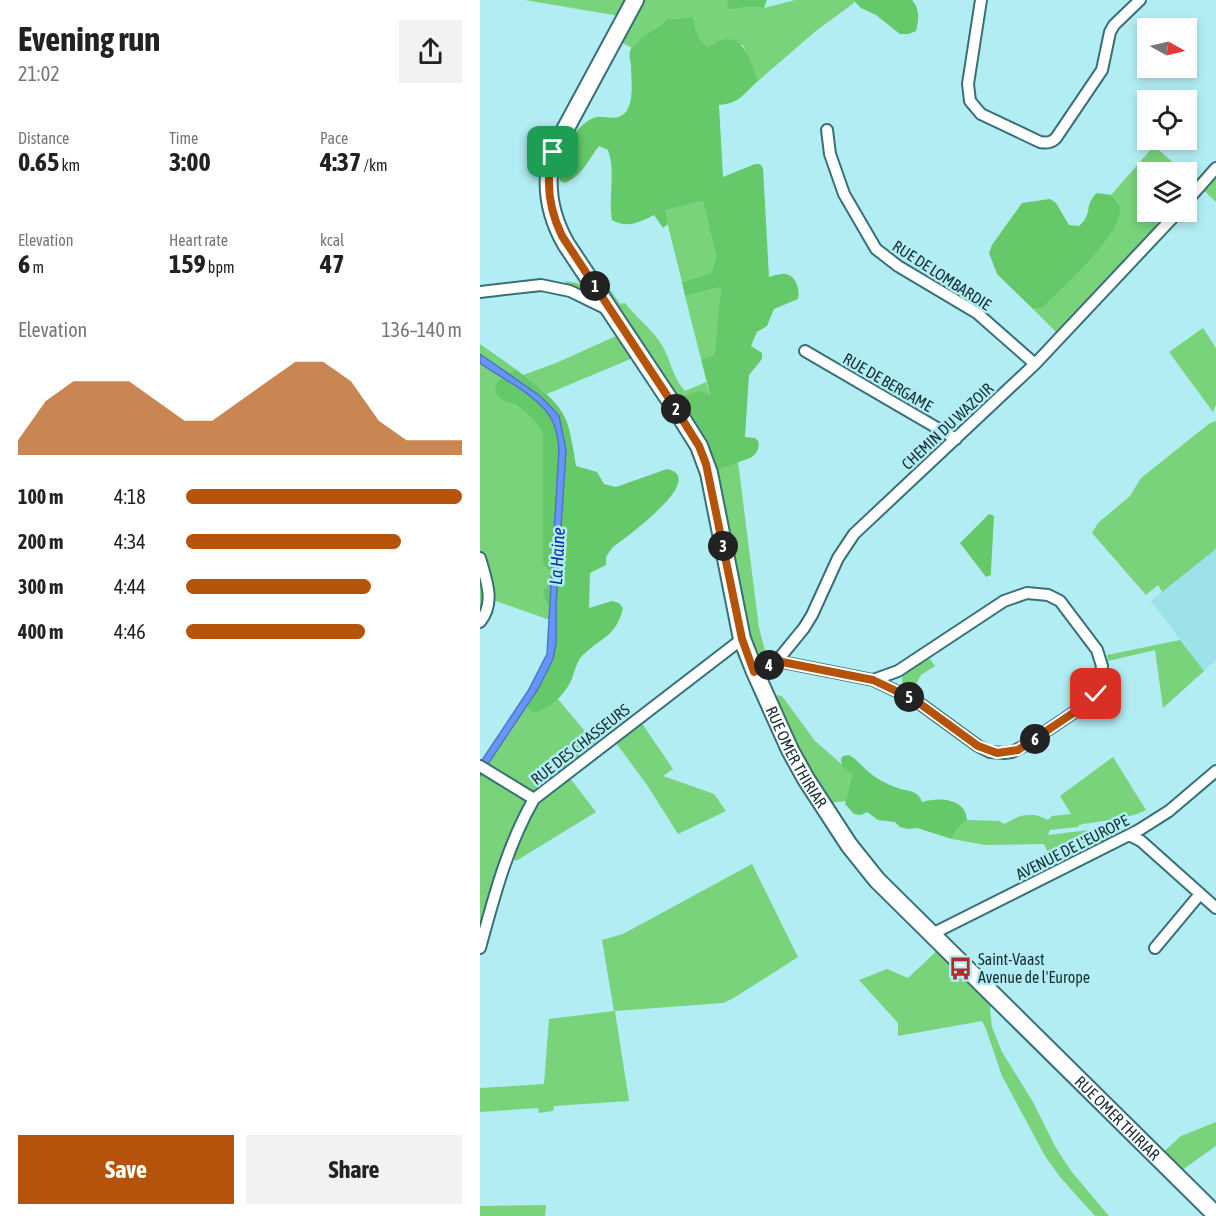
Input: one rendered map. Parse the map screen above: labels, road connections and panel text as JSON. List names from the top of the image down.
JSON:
{
  "streets": {
    "street": [
      "RUE DE LOMBARDIE",
      "RUE DE BERGAME",
      "CHEMIN DU WAZOIR",
      "RUE DES CHASSEURS",
      "RUE OMER THIRIAR",
      "AVENUE DE L'EUROPE"
    ]
  },
  "crossings": [
    ["RUE DE LOMBARDIE", "CHEMIN DU WAZOIR"],
    ["RUE DE BERGAME", "CHEMIN DU WAZOIR"],
    ["CHEMIN DU WAZOIR", "RUE OMER THIRIAR"],
    ["RUE DES CHASSEURS", "RUE OMER THIRIAR"],
    ["RUE OMER THIRIAR", "AVENUE DE L'EUROPE"]
  ],
  "water": ["La Haine"],
  "places": {
    "bus stop": ["Saint-Vaast Avenue de l'Europe"]
  },
  "north": "right",
  "page": {
    "heading": ["Evening run", "21:02"],
    "stats": [
      ["Distance", "0.65 km"],
      ["Time", "3:00"],
      ["Pace", "4:37 /km"],
      ["Elevation", "6 m"],
      ["Heart rate", "159 bpm"],
      ["kcal", "47"]
    ],
    "pins": [
      "1",
      "2",
      "3",
      "4",
      "5",
      "6"
    ],
    "chart": ["Elevation", "136–140 m"],
    "list": [
      {
        "name": "100 m",
        "note": "4:18"
      },
      {
        "name": "200 m",
        "note": "4:34"
      },
      {
        "name": "300 m",
        "note": "4:44"
      },
      {
        "name": "400 m",
        "note": "4:46"
      }
    ],
    "buttons": ["Save", "Share"]
  }
}
